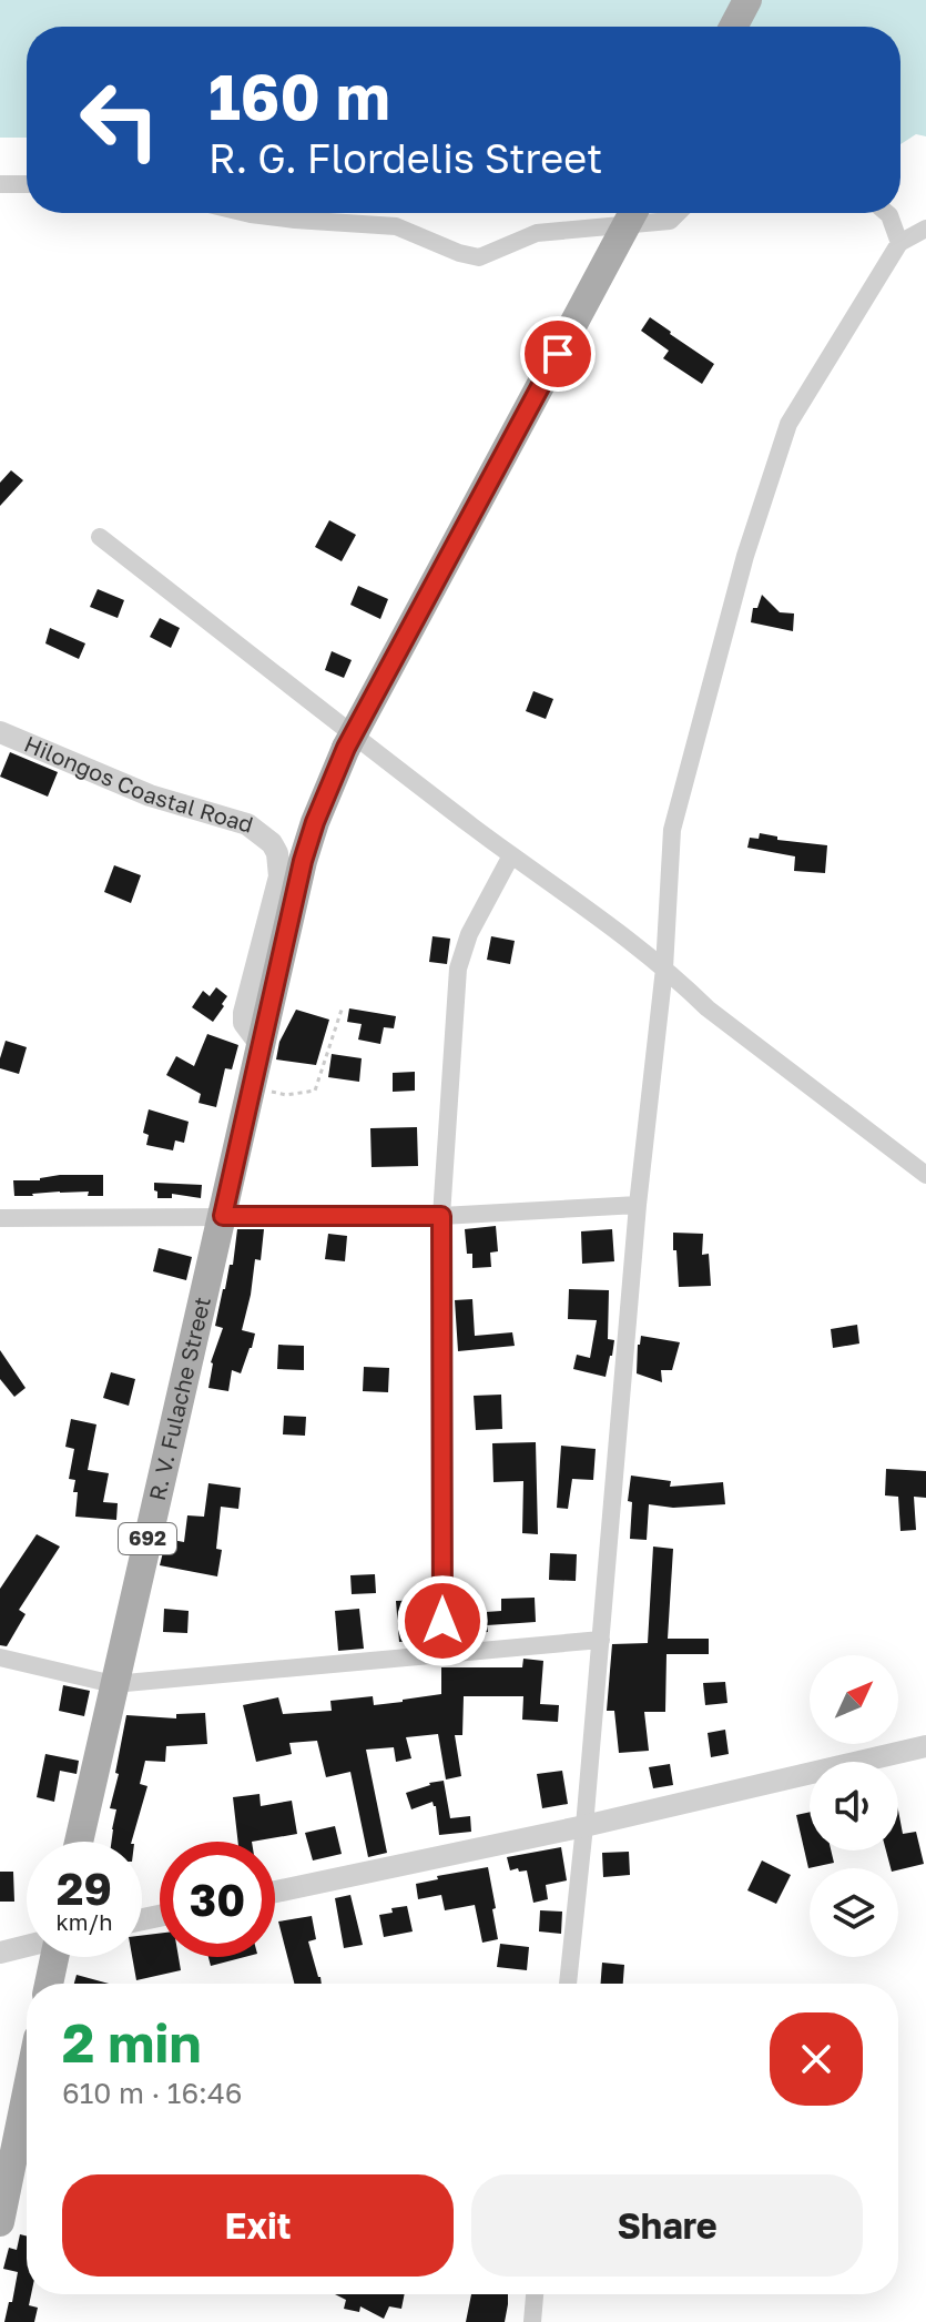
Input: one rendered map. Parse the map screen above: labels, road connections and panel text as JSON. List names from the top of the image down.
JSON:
{
  "streets": {
    "main road": ["R. V. Fulache Street", "692"],
    "street": ["Hilongos Coastal Road"]
  },
  "crossings": [
    ["Hilongos Coastal Road", "R. V. Fulache Street"],
    ["Hilongos Coastal Road", "692"],
    ["R. V. Fulache Street", "692"]
  ],
  "north": "top right",
  "page": {
    "turn": ["160 m", "R. G. Flordelis Street"],
    "speed": "29 km/h",
    "limit": "30",
    "heading": ["2 min", "610 m · 16:46"],
    "buttons": ["Exit", "Share"]
  }
}
